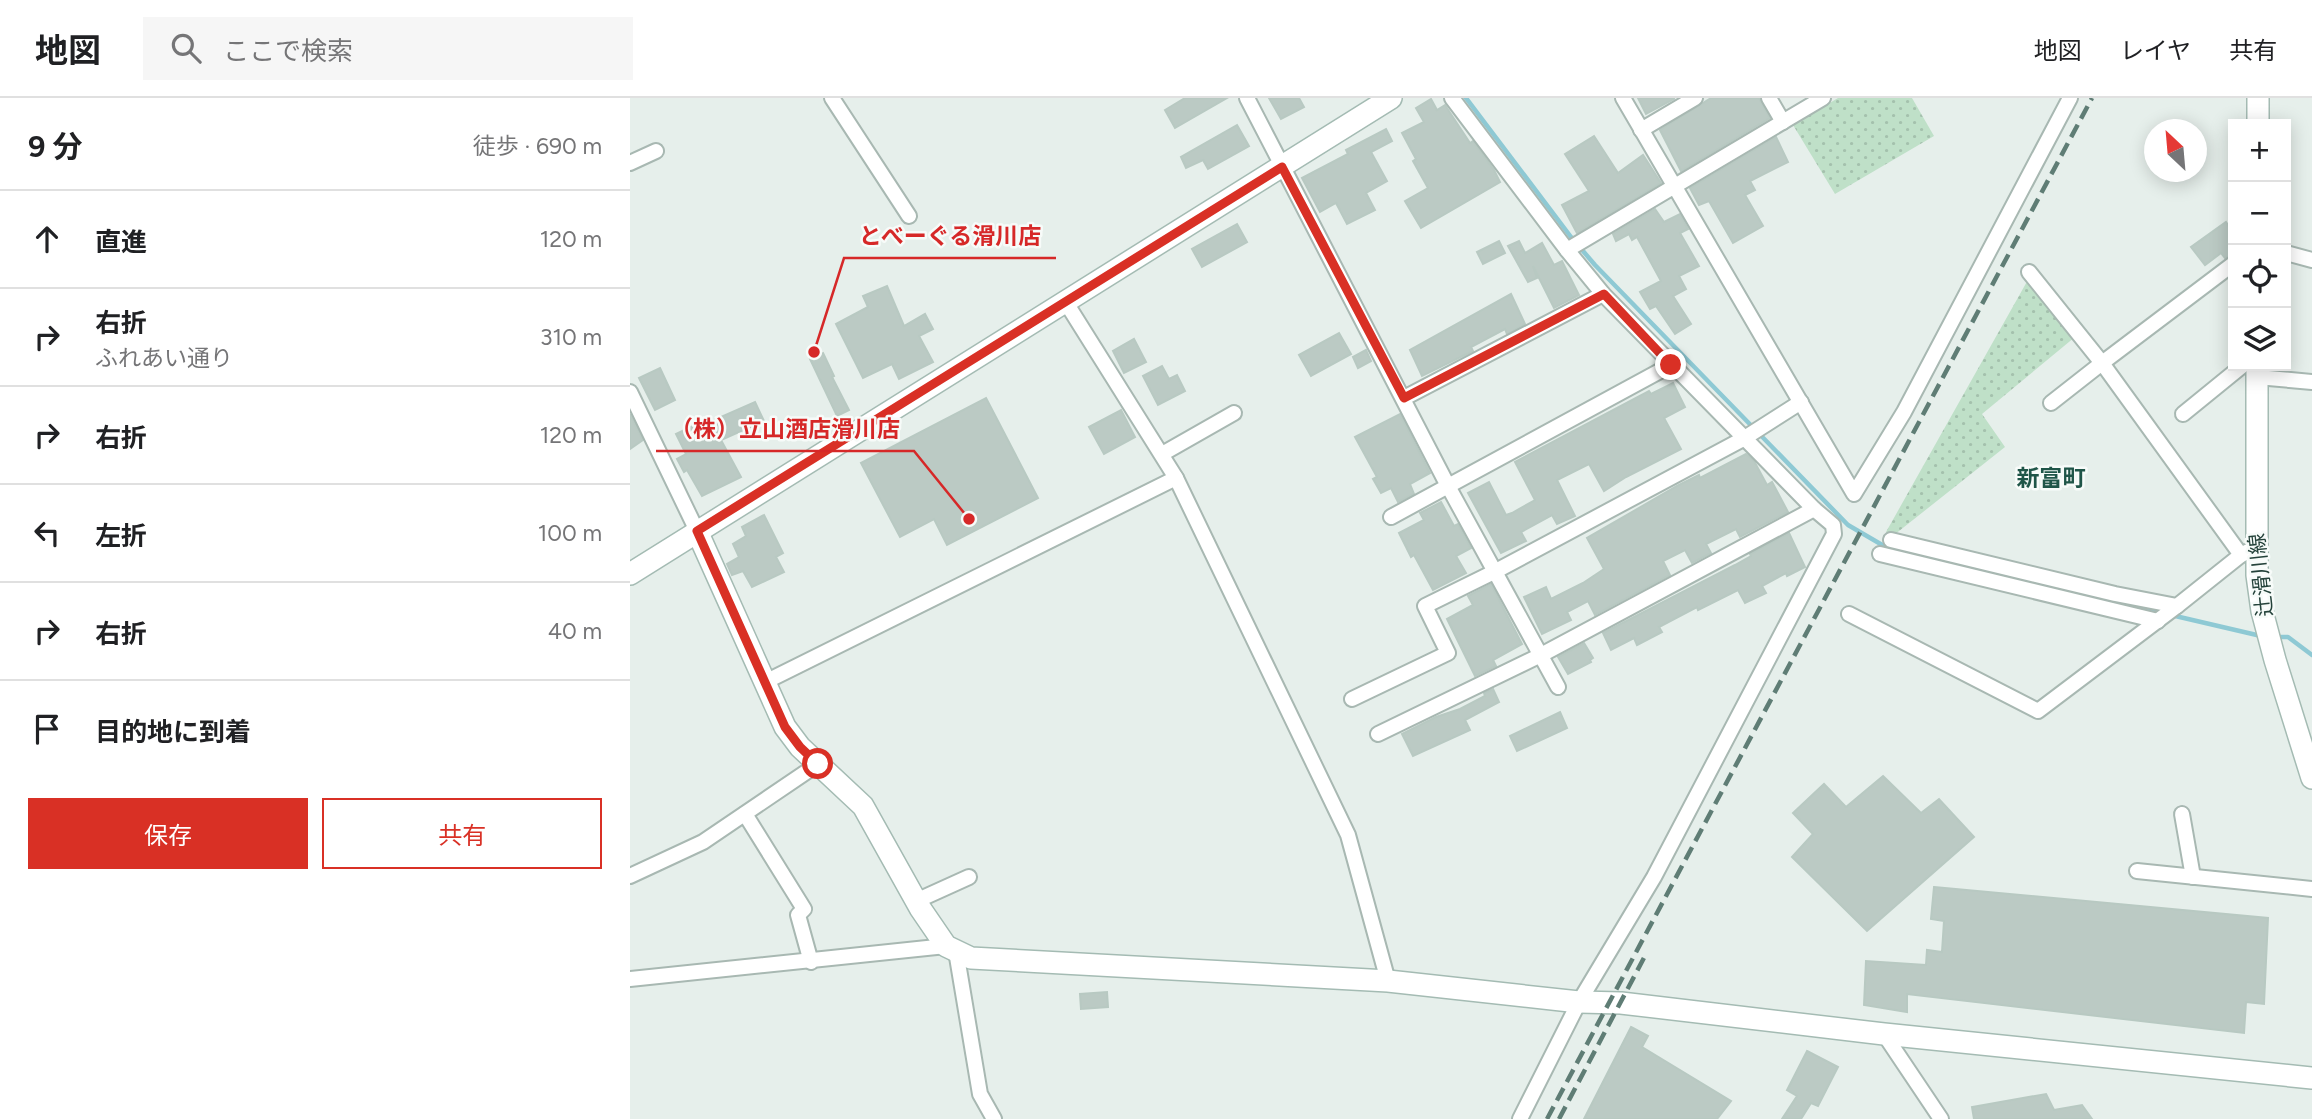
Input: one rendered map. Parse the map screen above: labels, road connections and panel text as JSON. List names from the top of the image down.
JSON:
{
  "streets": {
    "street": ["辻滑川線"]
  },
  "districts": ["新富町"],
  "places": ["とべーぐる滑川店", "（株）立山酒店滑川店"],
  "north": "top left",
  "page": {
    "header": "地図",
    "search": "ここで検索",
    "nav": ["地図", "レイヤ", "共有"],
    "heading": ["9 分", "徒歩 · 690 m"],
    "map_buttons": ["+", "−"],
    "list": [
      ["直進", "120 m"],
      ["右折", "ふれあい通り", "310 m"],
      ["右折", "120 m"],
      ["左折", "100 m"],
      ["右折", "40 m"],
      "目的地に到着"
    ],
    "buttons": ["保存", "共有"]
  }
}
